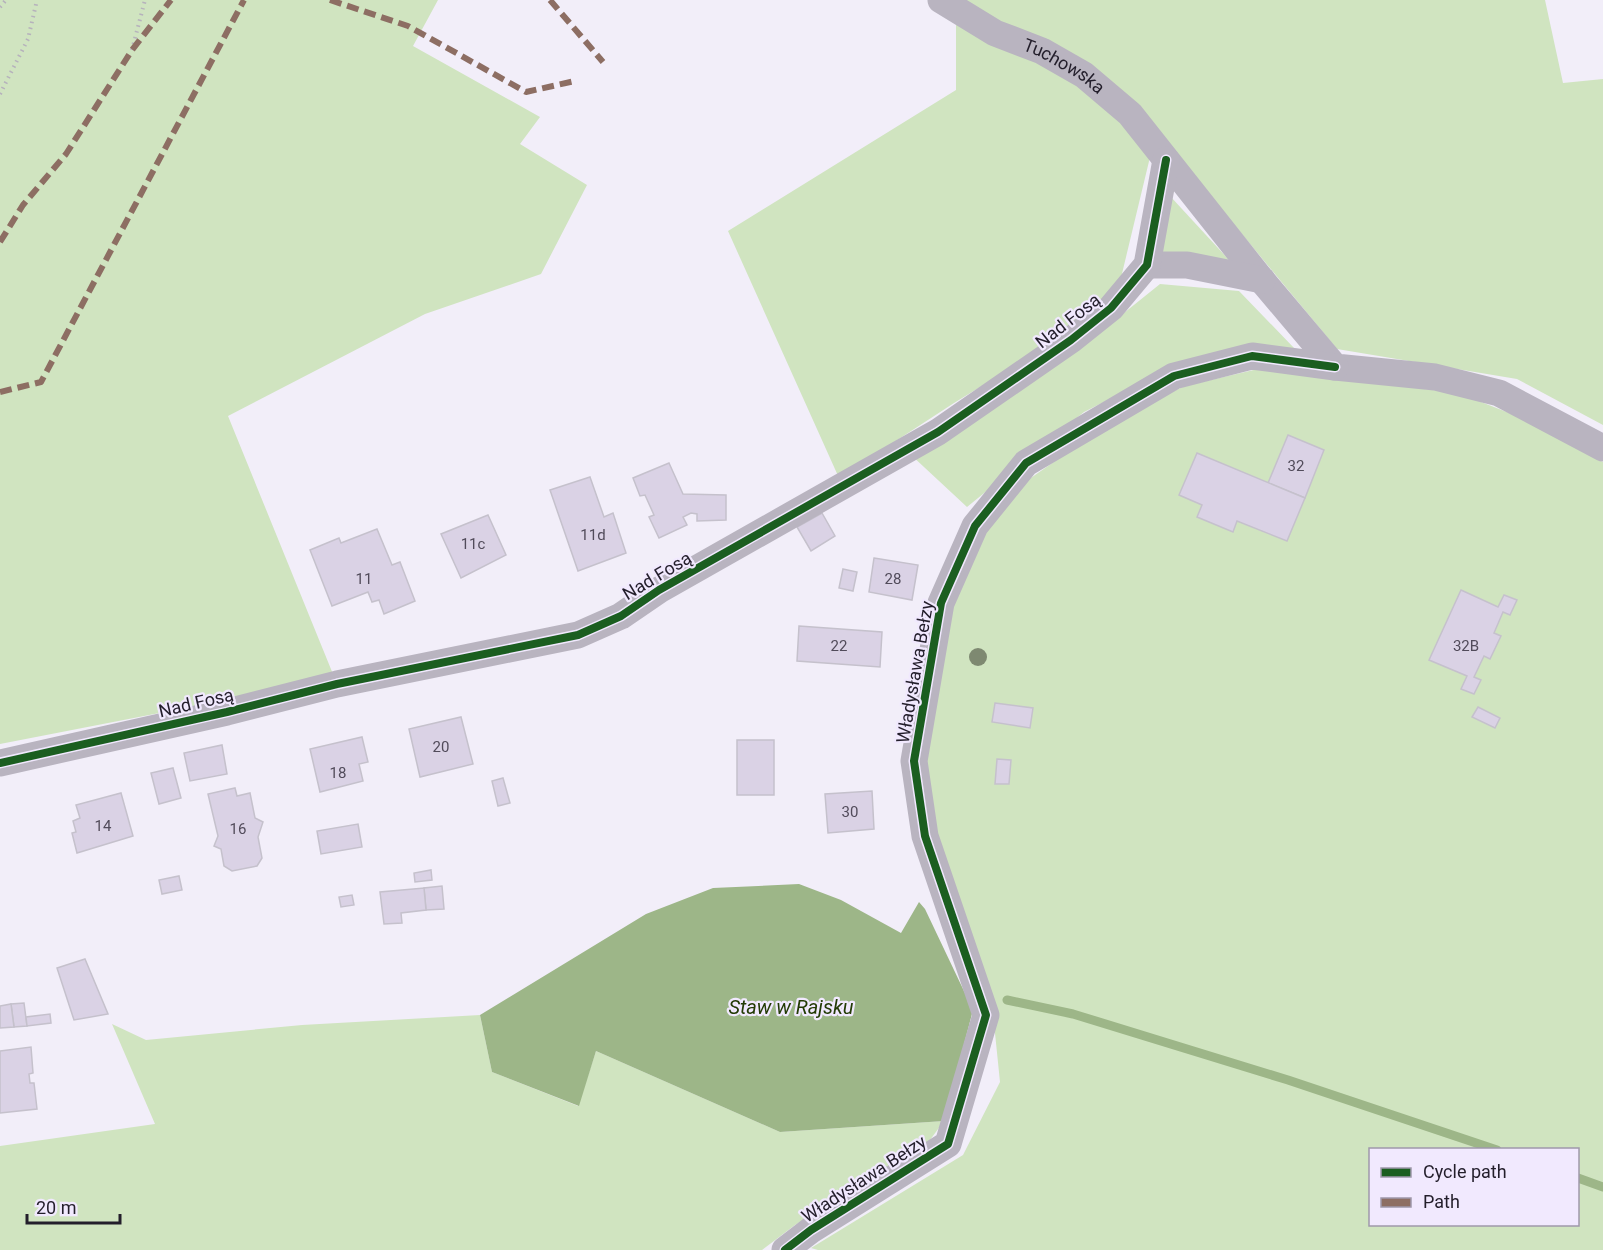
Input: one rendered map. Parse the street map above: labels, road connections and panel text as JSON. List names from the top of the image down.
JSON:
{
  "streets": {
    "street": ["Tuchowska", "Nad Fosą", "Władysława Bełzy"]
  },
  "crossings": [
    ["Tuchowska", "Nad Fosą"]
  ],
  "water": ["Staw w Rajsku"],
  "house_numbers": [
    "32",
    "11d",
    "11c",
    "11",
    "28",
    "22",
    "32B",
    "20",
    "18",
    "30",
    "14",
    "16"
  ],
  "legend": ["Cycle path", "Path"],
  "scale_bar": "20 m"
}
